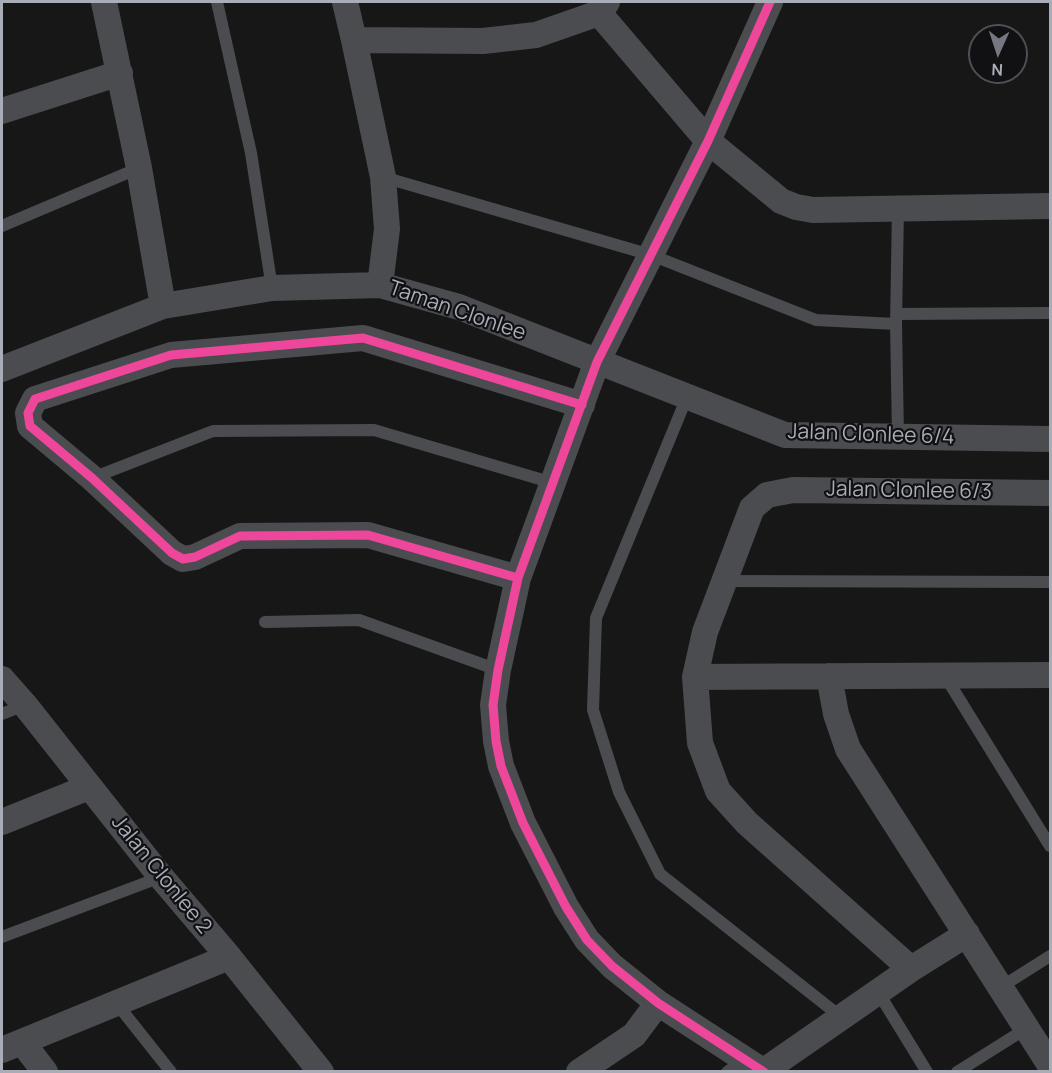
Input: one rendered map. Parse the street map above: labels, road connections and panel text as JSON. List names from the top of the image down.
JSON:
{
  "streets": {
    "street": [
      "Taman Clonlee",
      "Jalan Clonlee 6/4",
      "Jalan Clonlee 6/3",
      "Jalan Clonlee 2"
    ]
  },
  "crossings": [
    ["Taman Clonlee", "Jalan Clonlee 6/4"]
  ],
  "north": "bottom"
}
